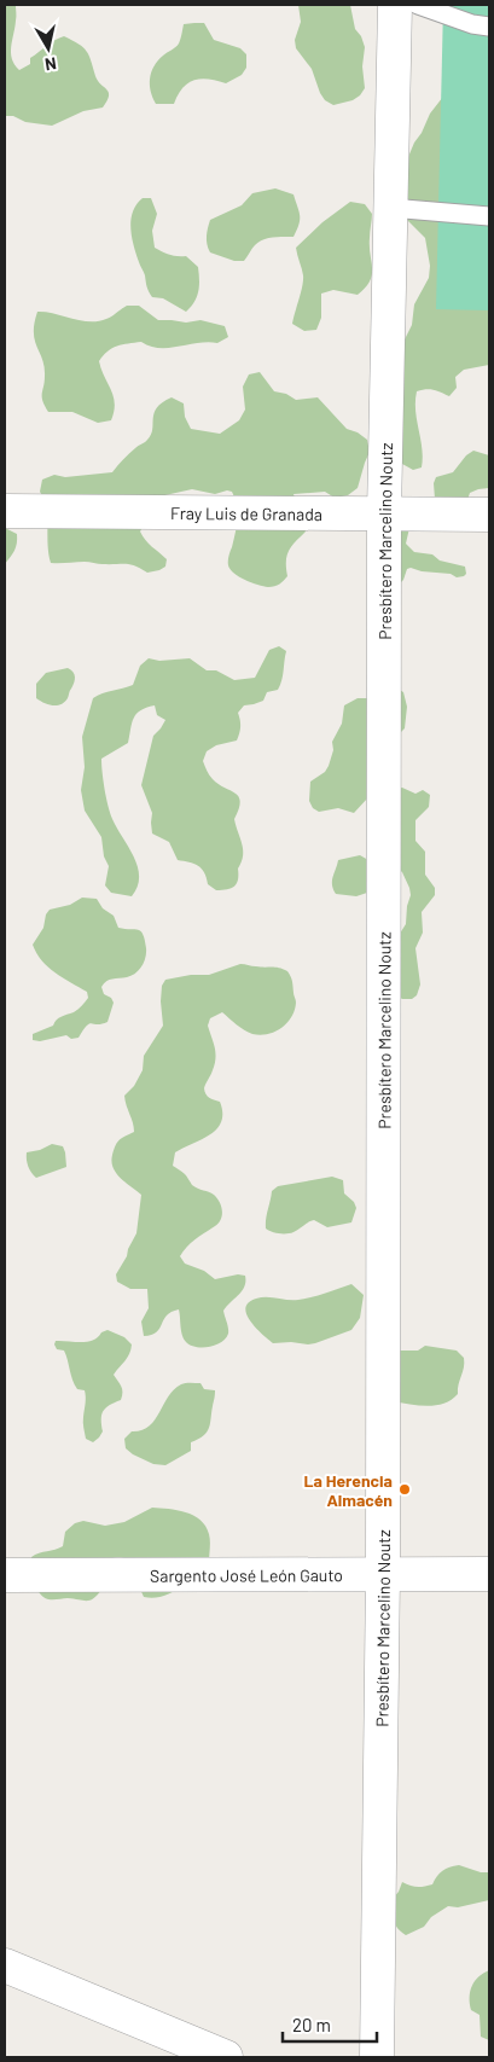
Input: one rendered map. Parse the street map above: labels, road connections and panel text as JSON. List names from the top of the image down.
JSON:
{
  "streets": {
    "street": ["Fray Luis de Granada", "Presbítero Marcelino Noutz", "Sargento José León Gauto"]
  },
  "crossings": [
    ["Fray Luis de Granada", "Presbítero Marcelino Noutz"],
    ["Presbítero Marcelino Noutz", "Sargento José León Gauto"]
  ],
  "places": ["La Herencia Almacén"],
  "scale_bar": "20 m",
  "north": "bottom"
}
